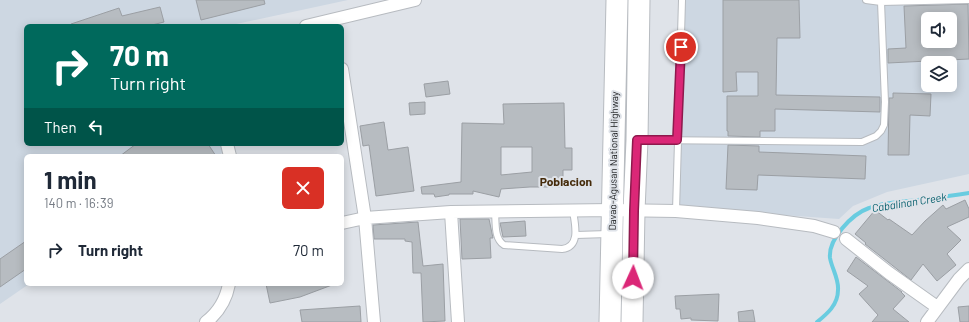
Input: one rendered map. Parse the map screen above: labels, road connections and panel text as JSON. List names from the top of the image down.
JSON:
{
  "streets": {
    "highway": ["Davao-Agusan National Highway"]
  },
  "districts": ["Poblacion"],
  "water": ["Cabalinan Creek"],
  "page": {
    "turn": ["70 m", "Turn right"],
    "then": "Then",
    "heading": ["1 min", "140 m · 16:39"],
    "list": [
      {
        "name": "Turn right",
        "value": "70 m"
      }
    ]
  }
}
